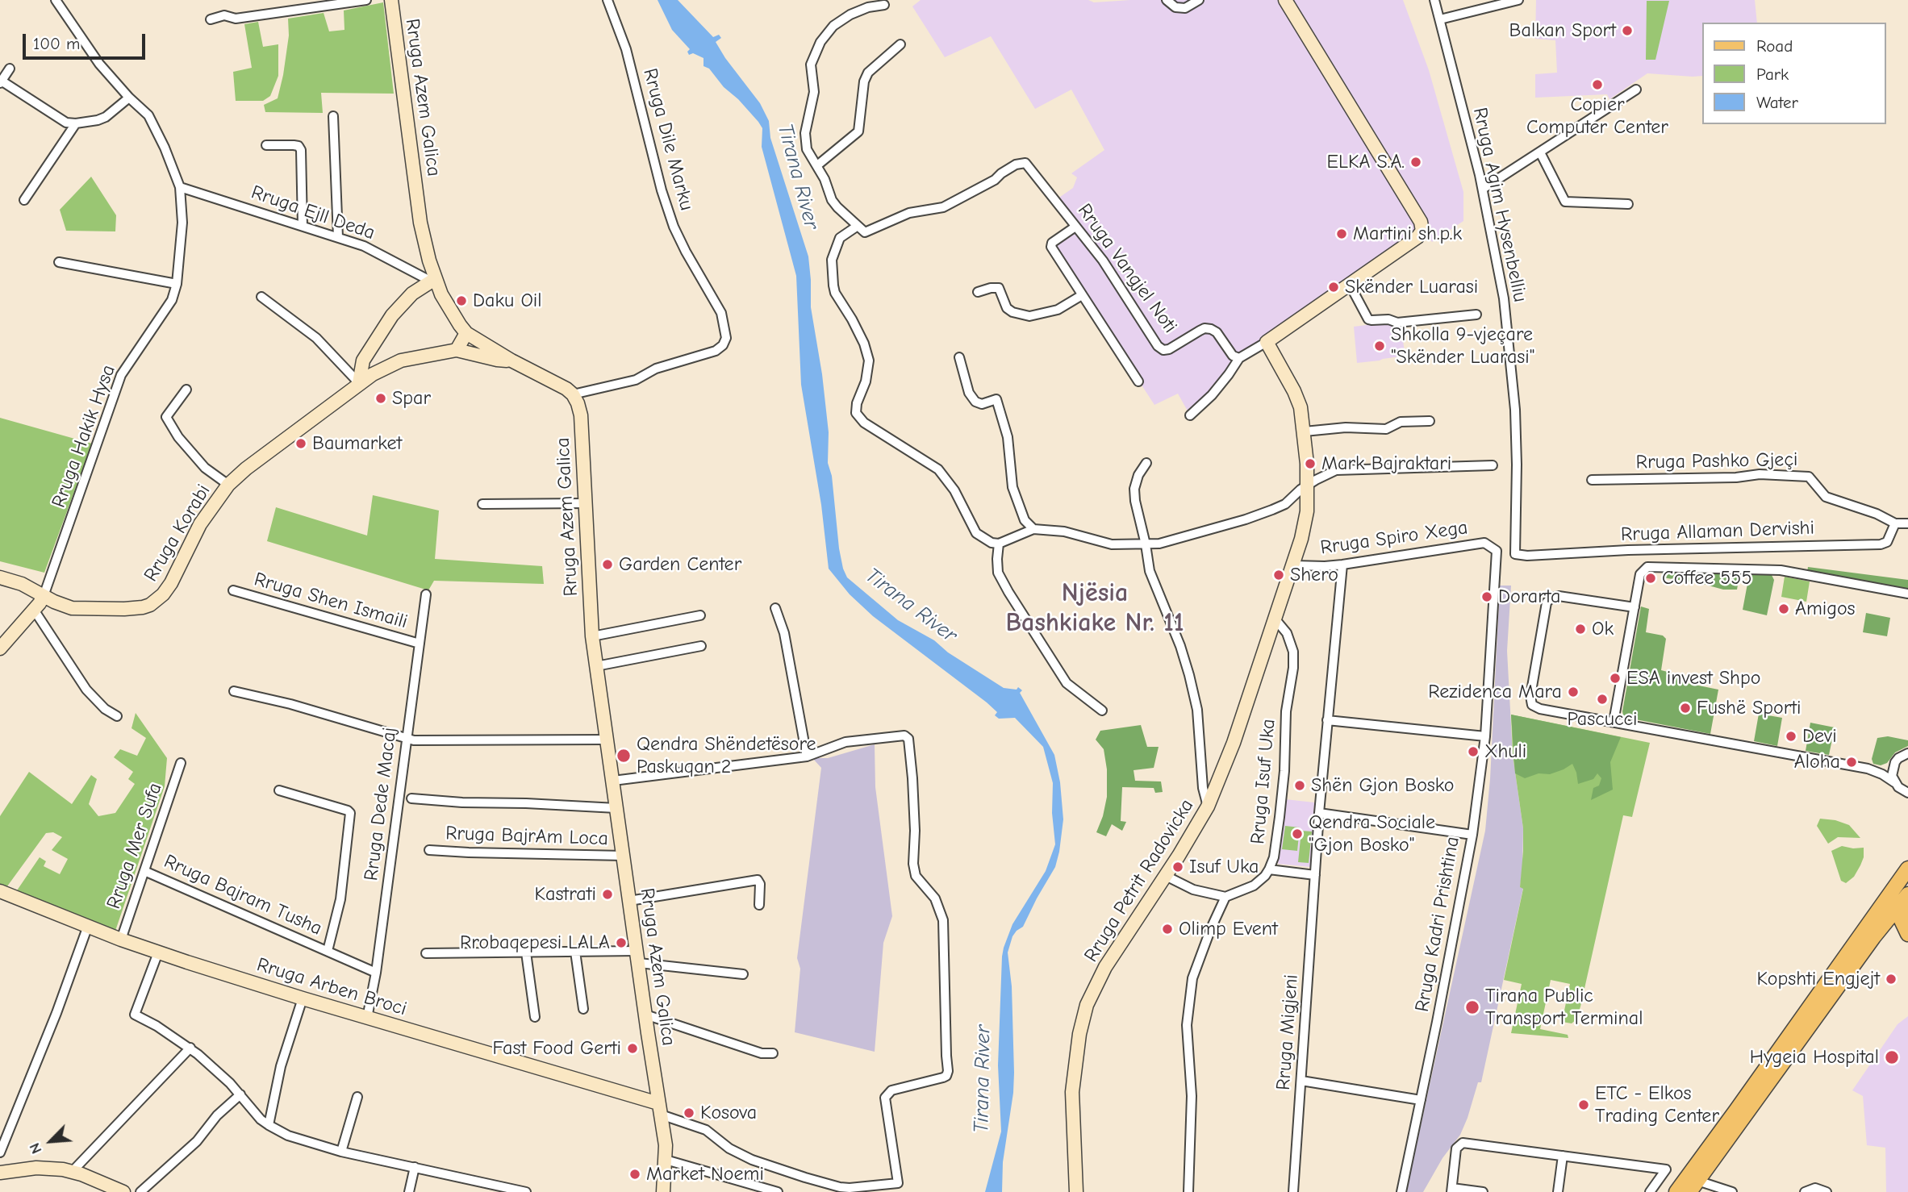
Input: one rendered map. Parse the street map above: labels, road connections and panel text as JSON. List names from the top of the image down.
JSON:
{
  "streets": {
    "main road": [
      "Rruga Azem Galica",
      "Rruga Korabi",
      "Rruga Petrit Radovicka",
      "Rruga Arben Broci"
    ],
    "street": [
      "Rruga Dile Marku",
      "Rruga Agim Hysenbelliu",
      "Rruga Ejll Deda",
      "Rruga Vangjel Noti",
      "Rruga Hakik Hysa",
      "Rruga Pashko Gjeçi",
      "Rruga Allaman Dervishi",
      "Rruga Spiro Xega",
      "Rruga Shen Ismaili",
      "Rruga Isuf Uka",
      "Rruga Dede Macaj",
      "Rruga BajrAm Loca",
      "Rruga Mer Sufa",
      "Rruga Bajram Tusha",
      "Rruga Kadri Prishtina",
      "Rruga Migjeni"
    ]
  },
  "crossings": [
    ["Rruga Azem Galica", "Rruga Dile Marku"],
    ["Rruga Azem Galica", "Rruga Ejll Deda"],
    ["Rruga Azem Galica", "Rruga BajrAm Loca"],
    ["Rruga Azem Galica", "Rruga Arben Broci"],
    ["Rruga Agim Hysenbelliu", "Rruga Allaman Dervishi"],
    ["Rruga Ejll Deda", "Rruga Hakik Hysa"],
    ["Rruga Hakik Hysa", "Rruga Korabi"],
    ["Rruga Pashko Gjeçi", "Rruga Allaman Dervishi"],
    ["Rruga Spiro Xega", "Rruga Petrit Radovicka"],
    ["Rruga Spiro Xega", "Rruga Kadri Prishtina"],
    ["Rruga Spiro Xega", "Rruga Migjeni"],
    ["Rruga Shen Ismaili", "Rruga Dede Macaj"],
    ["Rruga Isuf Uka", "Rruga Petrit Radovicka"],
    ["Rruga Dede Macaj", "Rruga Bajram Tusha"],
    ["Rruga Dede Macaj", "Rruga Arben Broci"],
    ["Rruga Mer Sufa", "Rruga Bajram Tusha"],
    ["Rruga Mer Sufa", "Rruga Arben Broci"]
  ],
  "districts": ["Njësia Bashkiake Nr. 11"],
  "water": ["Tirana River"],
  "places": [
    "Balkan Sport",
    "Copier Computer Center",
    "ELKA S.A.",
    "Martini sh.p.k",
    "Skënder Luarasi",
    "Daku Oil",
    "Shkolla 9-vjeçare \"Skënder Luarasi\"",
    "Spar",
    "Baumarket",
    "Mark Bajraktari",
    "Garden Center",
    "Shero",
    "Coffee 555",
    "Dorarta",
    "Amigos",
    "Ok",
    "ESA invest Shpo",
    "Rezidenca Mara",
    "Pascucci",
    "Fushë Sporti",
    "Devi",
    "Xhuli",
    "Qendra Shëndetësore Paskuqan 2",
    "Aloha",
    "Shën Gjon Bosko",
    "Qendra Sociale \"Gjon Bosko\"",
    "Isuf Uka",
    "Kastrati",
    "Olimp Event",
    "Rrobaqepesi LALA",
    "Kopshti Engjejt",
    "Tirana Public Transport Terminal",
    "Fast Food Gerti",
    "Hygeia Hospital",
    "ETC - Elkos Trading Center",
    "Kosova",
    "Market Noemi"
  ],
  "legend": ["Road", "Park", "Water"],
  "scale_bar": "100 m",
  "north": "bottom left"
}
